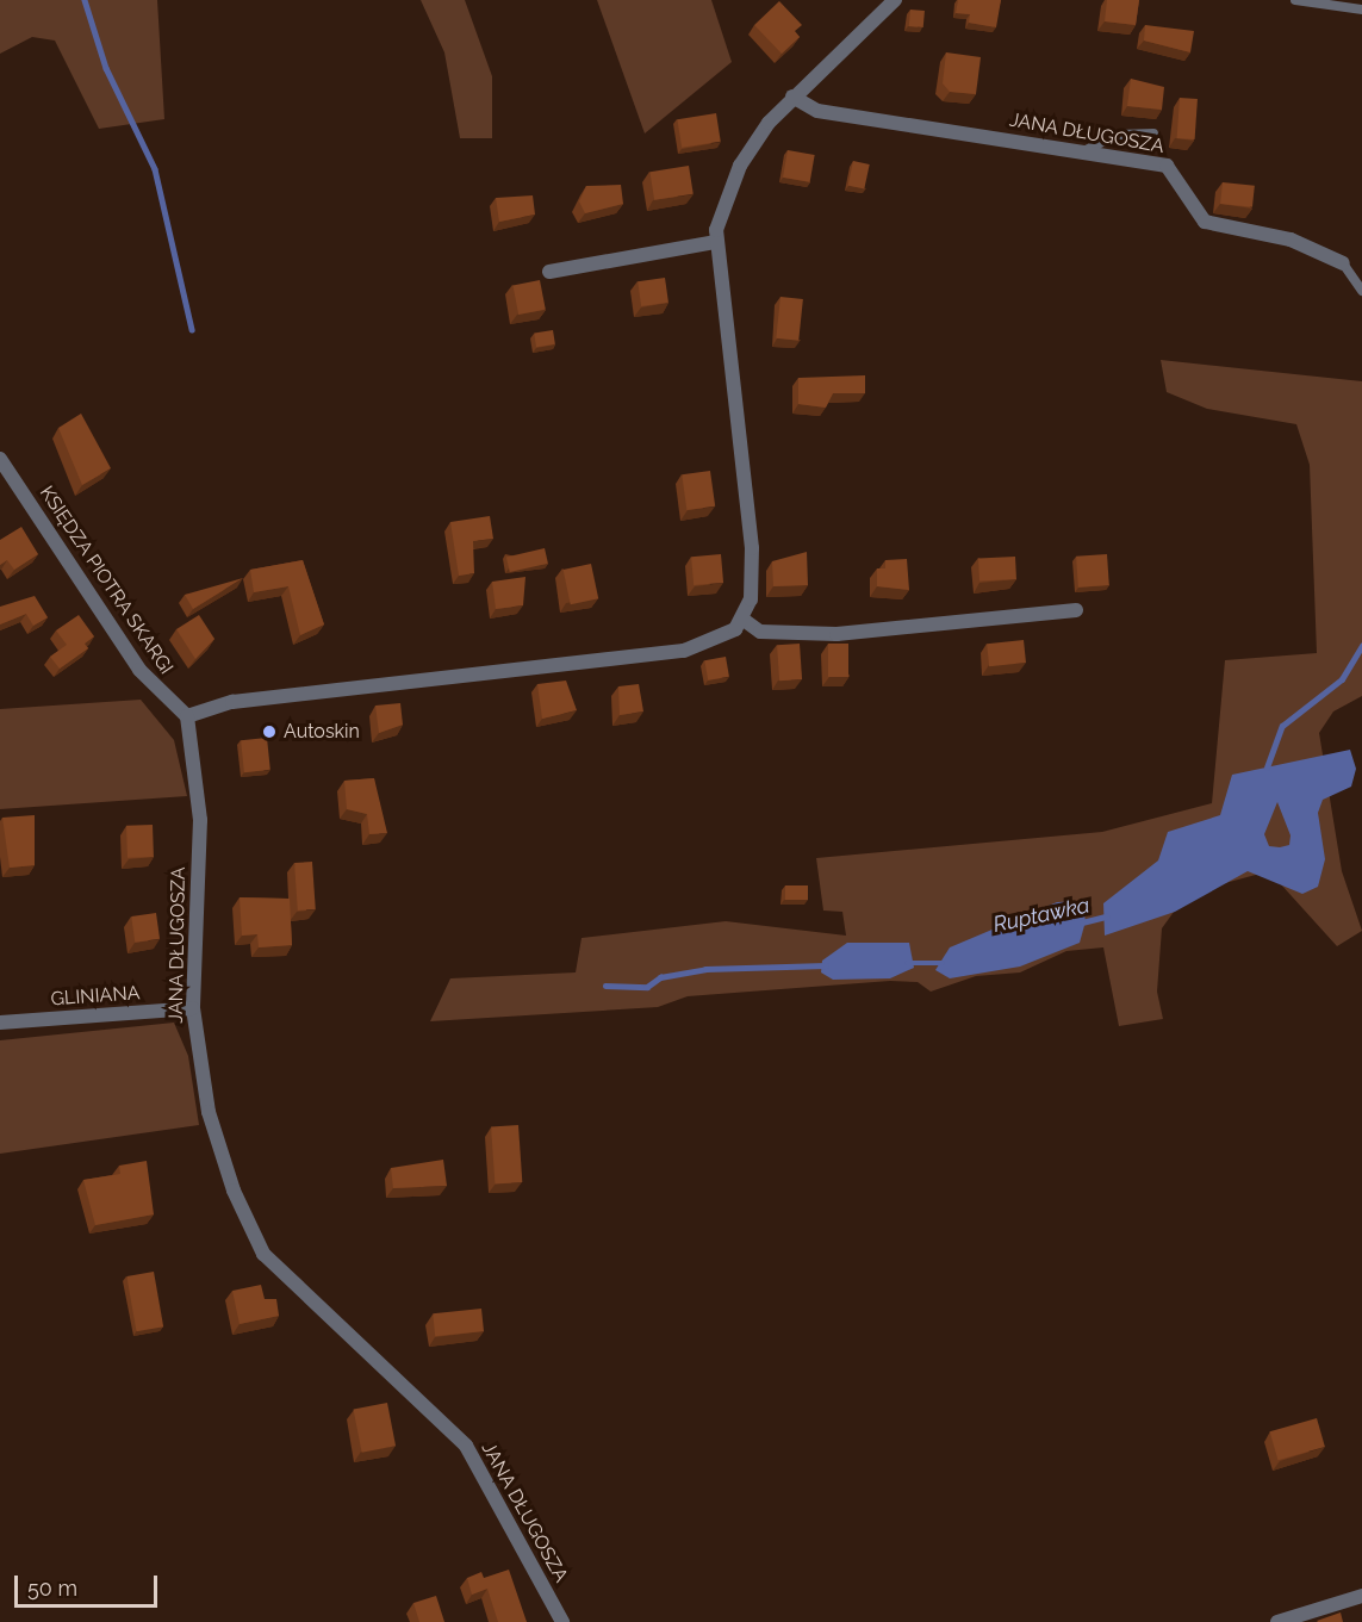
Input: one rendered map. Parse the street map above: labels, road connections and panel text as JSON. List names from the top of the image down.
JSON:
{
  "streets": {
    "street": ["JANA DŁUGOSZA", "KSIĘDZA PIOTRA SKARGI", "GLINIANA"]
  },
  "crossings": [
    ["JANA DŁUGOSZA", "KSIĘDZA PIOTRA SKARGI"],
    ["JANA DŁUGOSZA", "GLINIANA"]
  ],
  "water": ["Ruptawka"],
  "places": ["Autoskin"],
  "scale_bar": "50 m"
}
